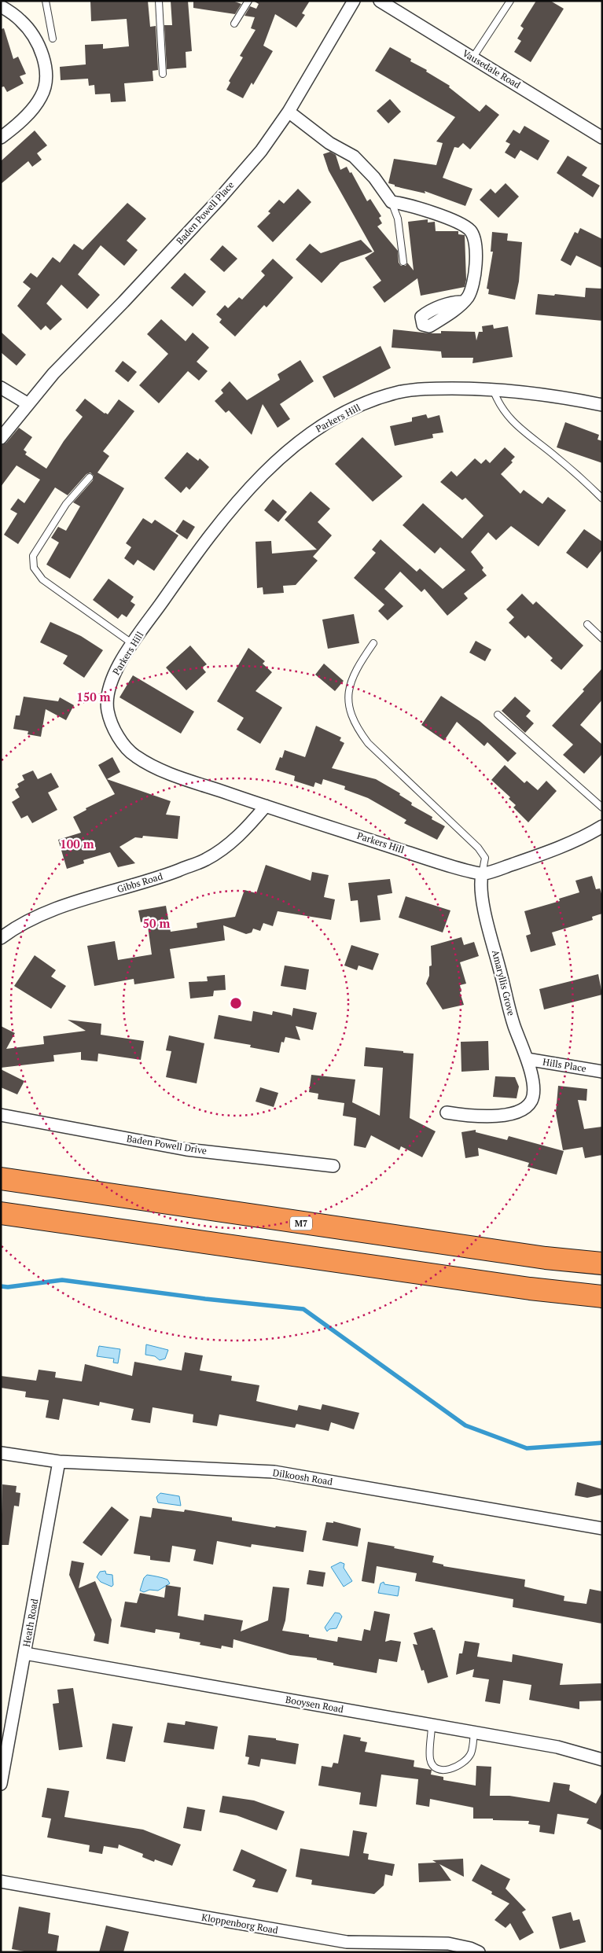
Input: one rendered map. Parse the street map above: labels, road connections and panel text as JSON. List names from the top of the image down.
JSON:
{
  "streets": {
    "highway": ["M7"],
    "street": [
      "Vausedale Road",
      "Baden Powell Place",
      "Parkers Hill",
      "Gibbs Road",
      "Amaryllis Grove",
      "Hills Place",
      "Baden Powell Drive",
      "Dilkoosh Road",
      "Heath Road",
      "Booysen Road",
      "Kloppenborg Road"
    ]
  },
  "crossings": [
    ["Parkers Hill", "Gibbs Road"],
    ["Parkers Hill", "Amaryllis Grove"],
    ["Amaryllis Grove", "Hills Place"],
    ["Dilkoosh Road", "Heath Road"],
    ["Heath Road", "Booysen Road"]
  ],
  "rings": ["150 m", "100 m", "50 m"]
}
